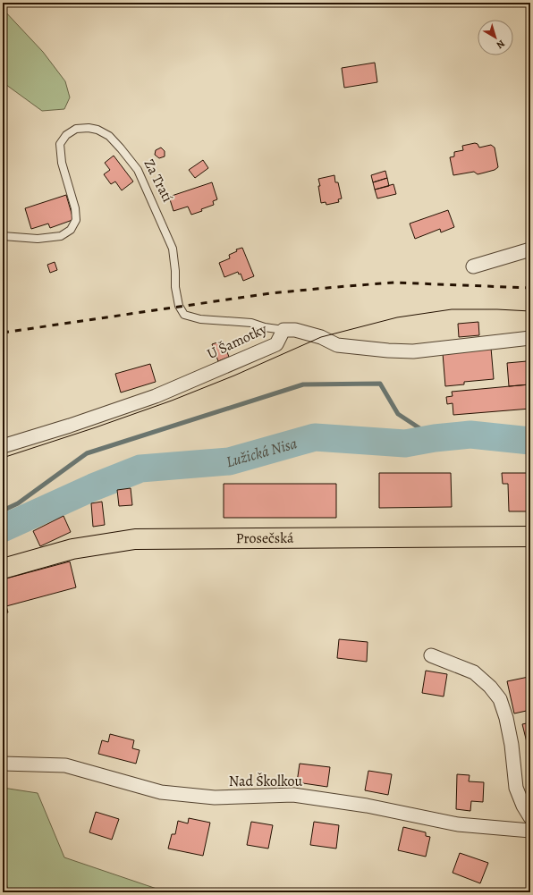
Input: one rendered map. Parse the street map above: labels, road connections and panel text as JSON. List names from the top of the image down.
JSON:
{
  "streets": {
    "main road": ["Prosečská"],
    "street": ["U Šamotky", "Nad Školkou"],
    "lane": ["Za Tratí"]
  },
  "crossings": [
    ["Za Tratí", "U Šamotky"]
  ],
  "water": ["Lužická Nisa"],
  "north": "bottom right"
}
